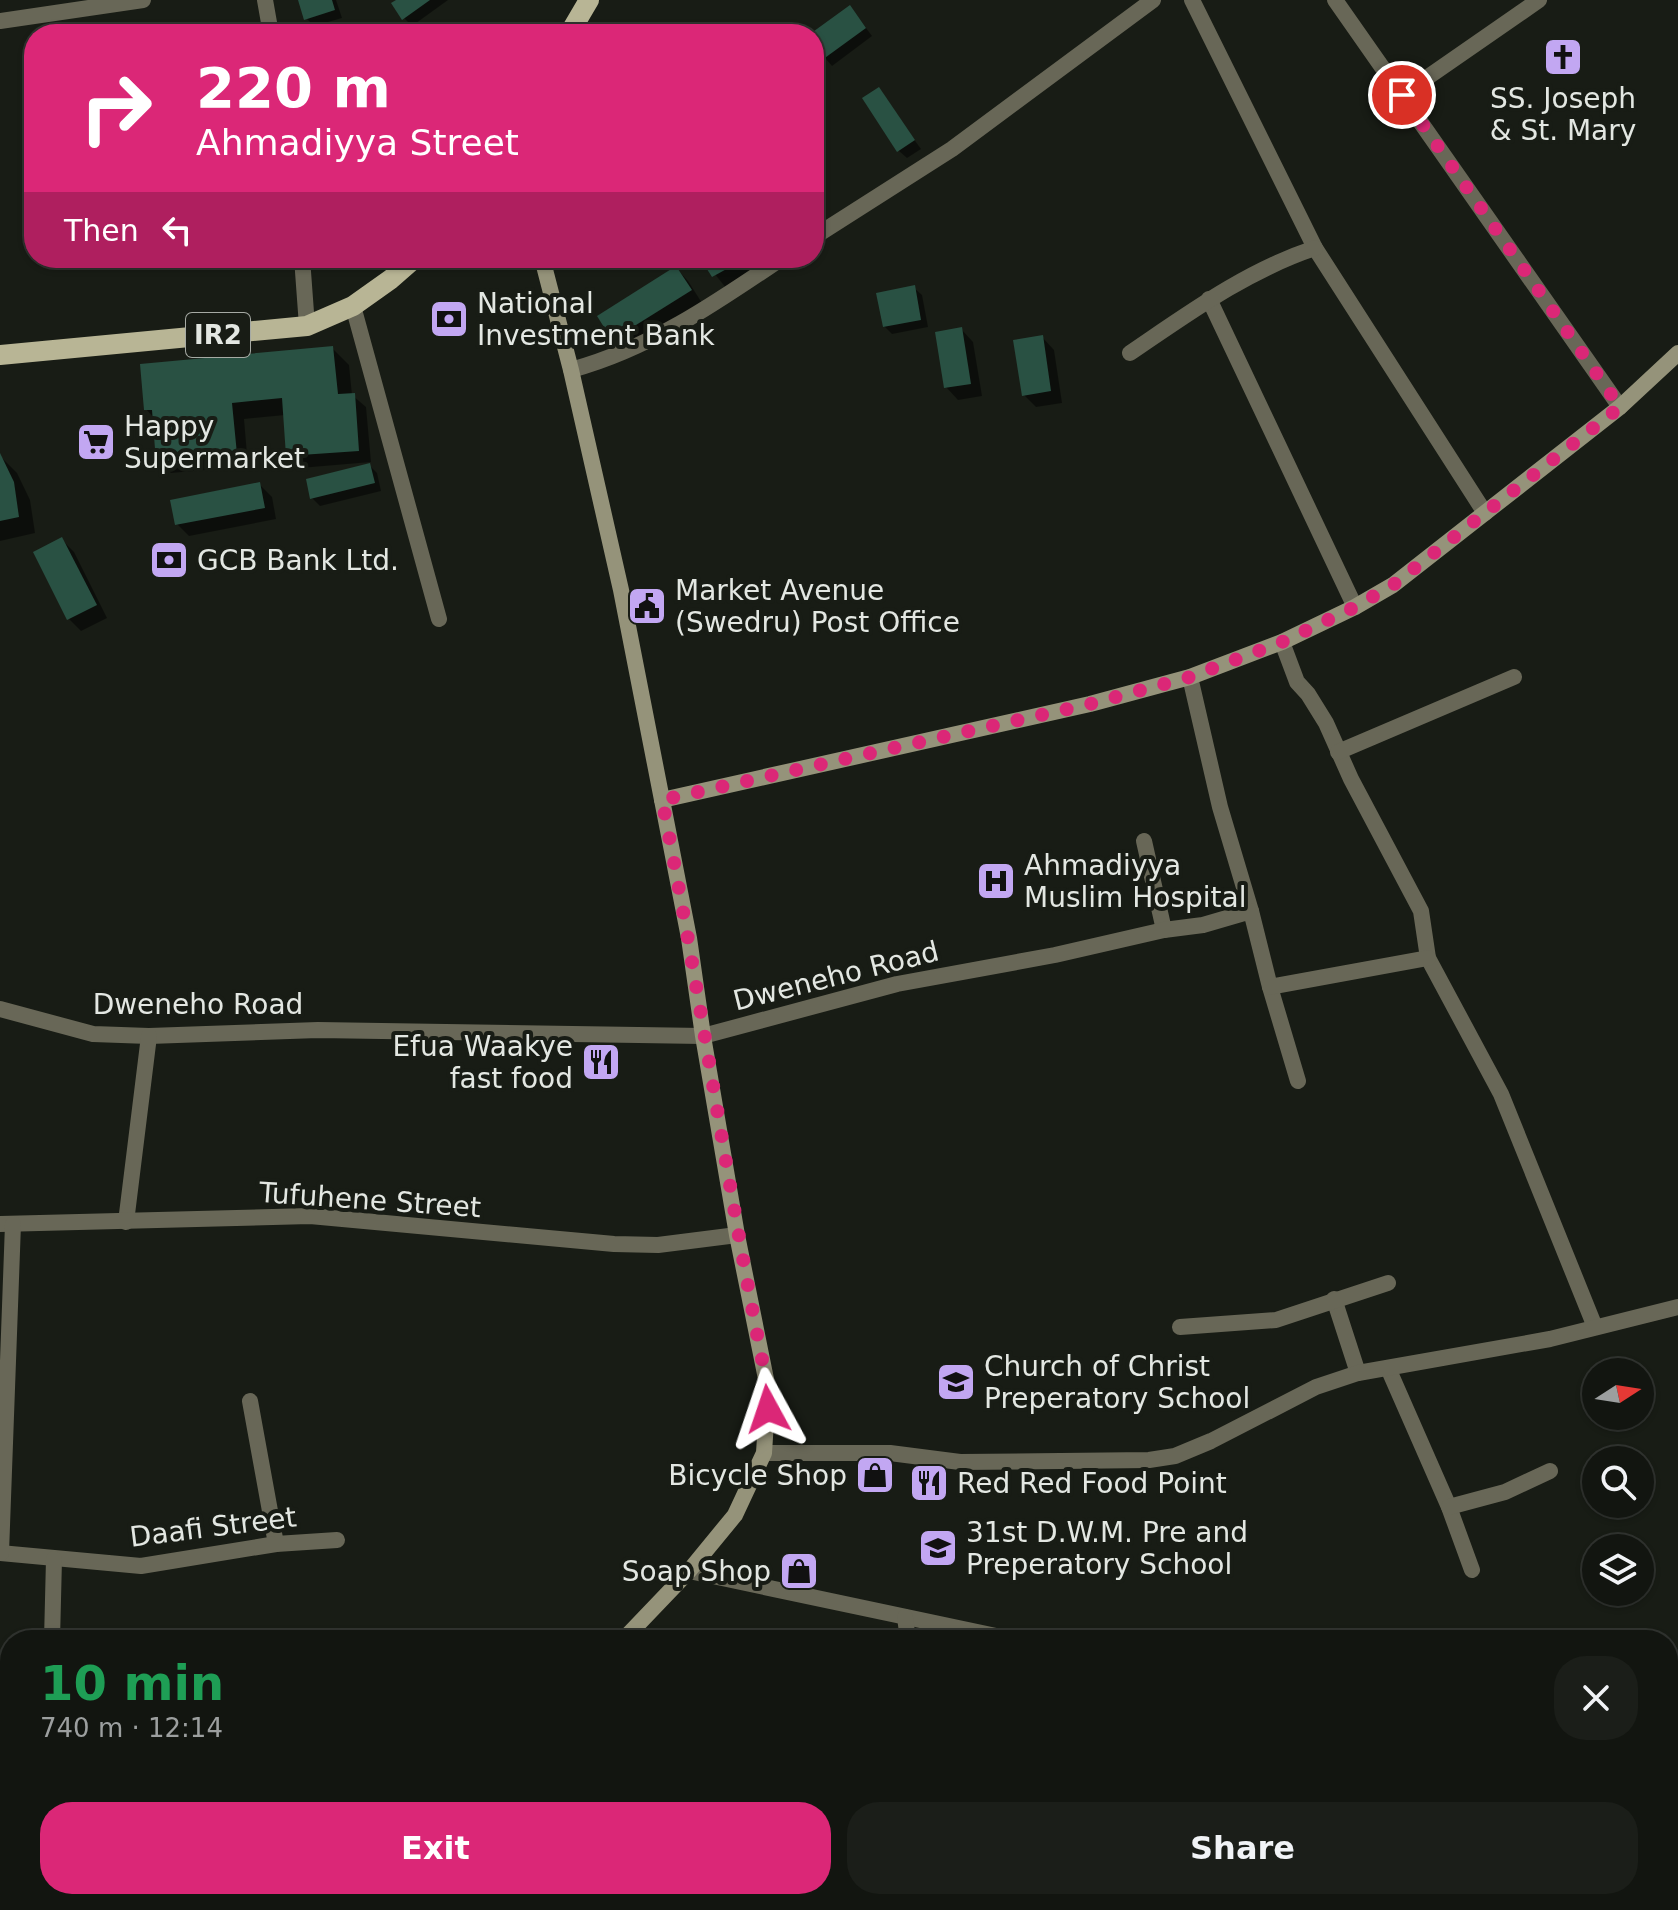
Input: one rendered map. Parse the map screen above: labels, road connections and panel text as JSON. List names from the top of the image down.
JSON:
{
  "streets": {
    "main road": ["IR2"],
    "street": ["Dweneho Road", "Tufuhene Street", "Daafi Street"]
  },
  "places": {
    "church": ["SS. Joseph & St. Mary"],
    "bank": ["National Investment Bank", "GCB Bank Ltd."],
    "supermarket": ["Happy Supermarket"],
    "public building": ["Market Avenue (Swedru) Post Office"],
    "hospital": ["Ahmadiyya Muslim Hospital"],
    "restaurant": ["Efua Waakye fast food", "Red Red Food Point"],
    "school or university": ["Church of Christ Preperatory School", "31st D.W.M. Pre and Preperatory School"],
    "shop": ["Bicycle Shop", "Soap Shop"]
  },
  "north": "right",
  "page": {
    "turn": ["220 m", "Ahmadiyya Street"],
    "then": "Then",
    "heading": ["10 min", "740 m · 12:14"],
    "buttons": ["Exit", "Share"]
  }
}
